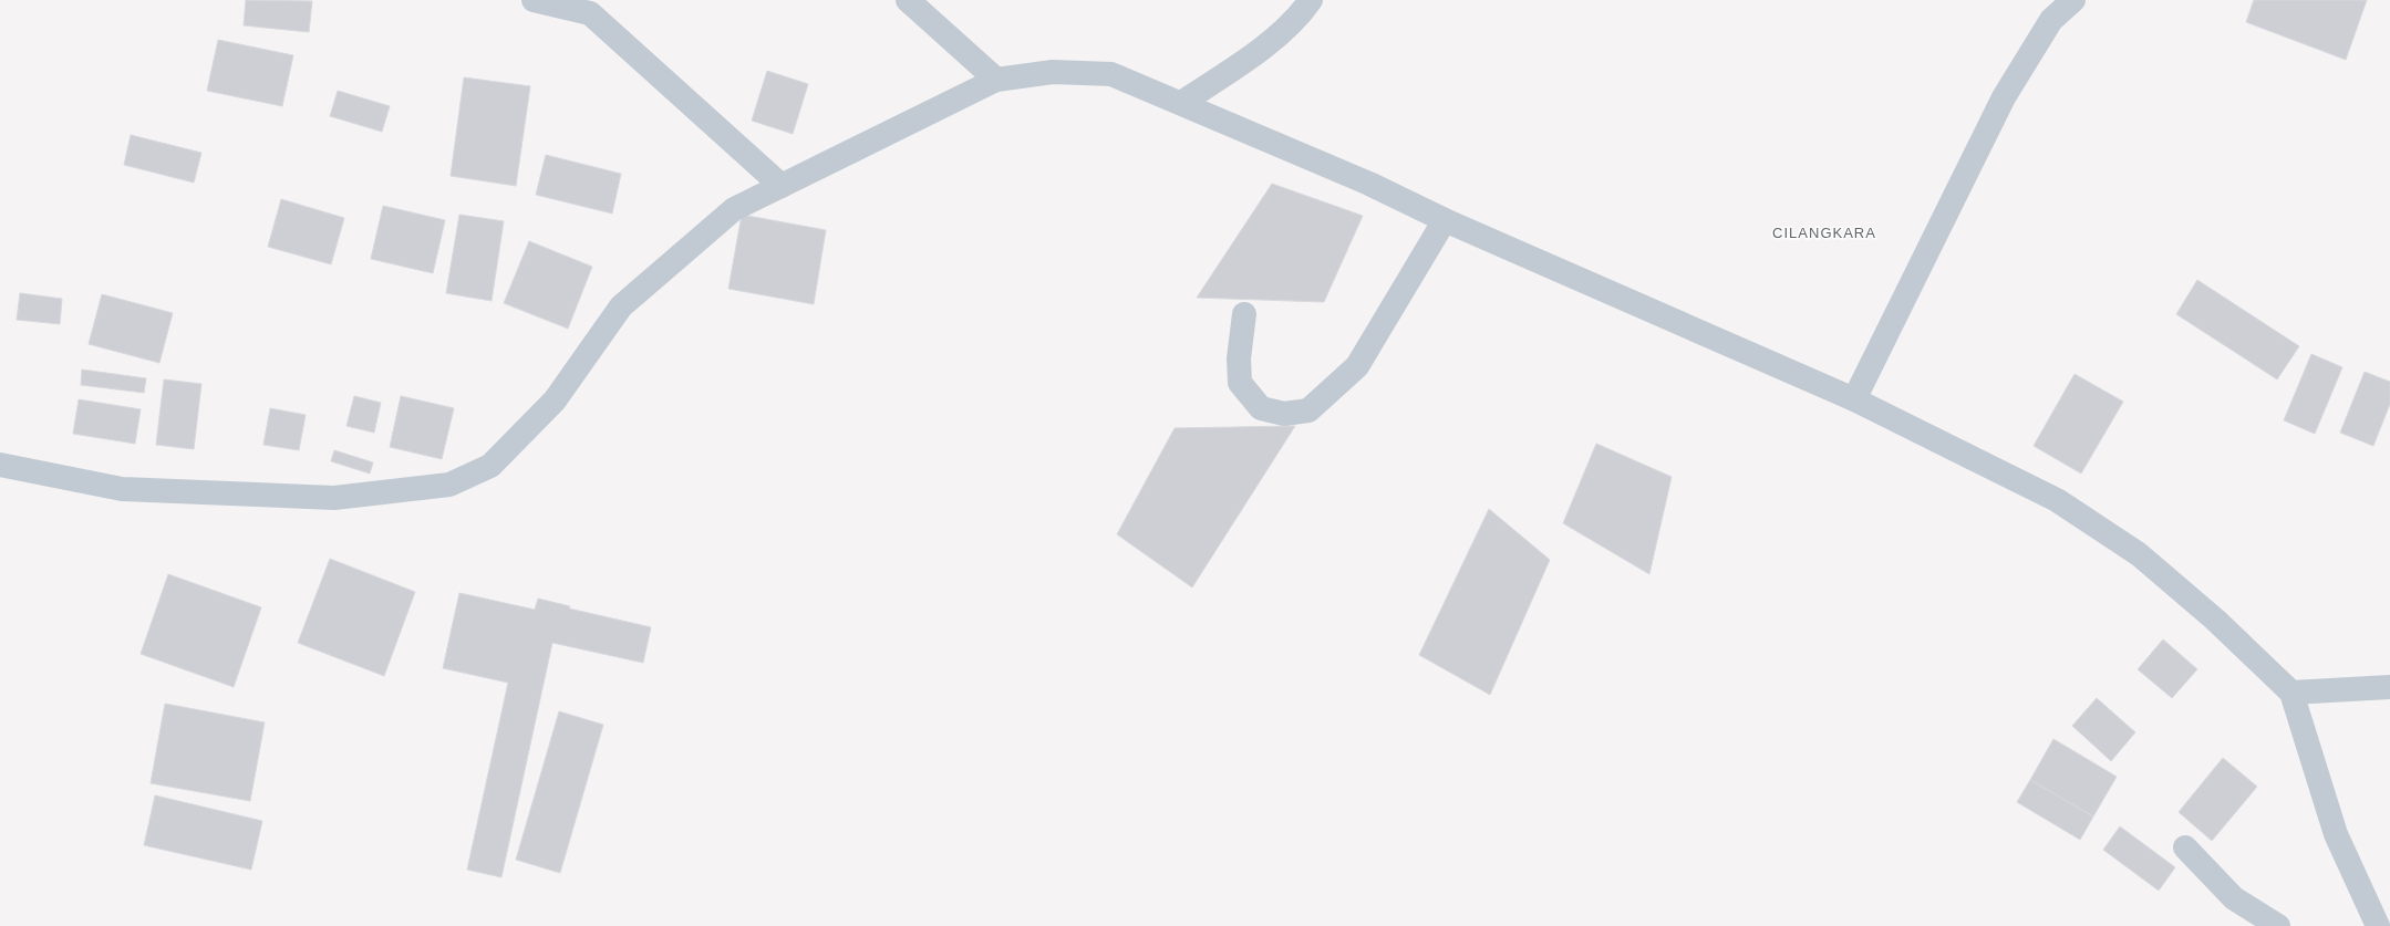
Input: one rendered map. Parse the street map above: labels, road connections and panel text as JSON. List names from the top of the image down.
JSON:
{
  "districts": ["CILANGKARA"]
}
